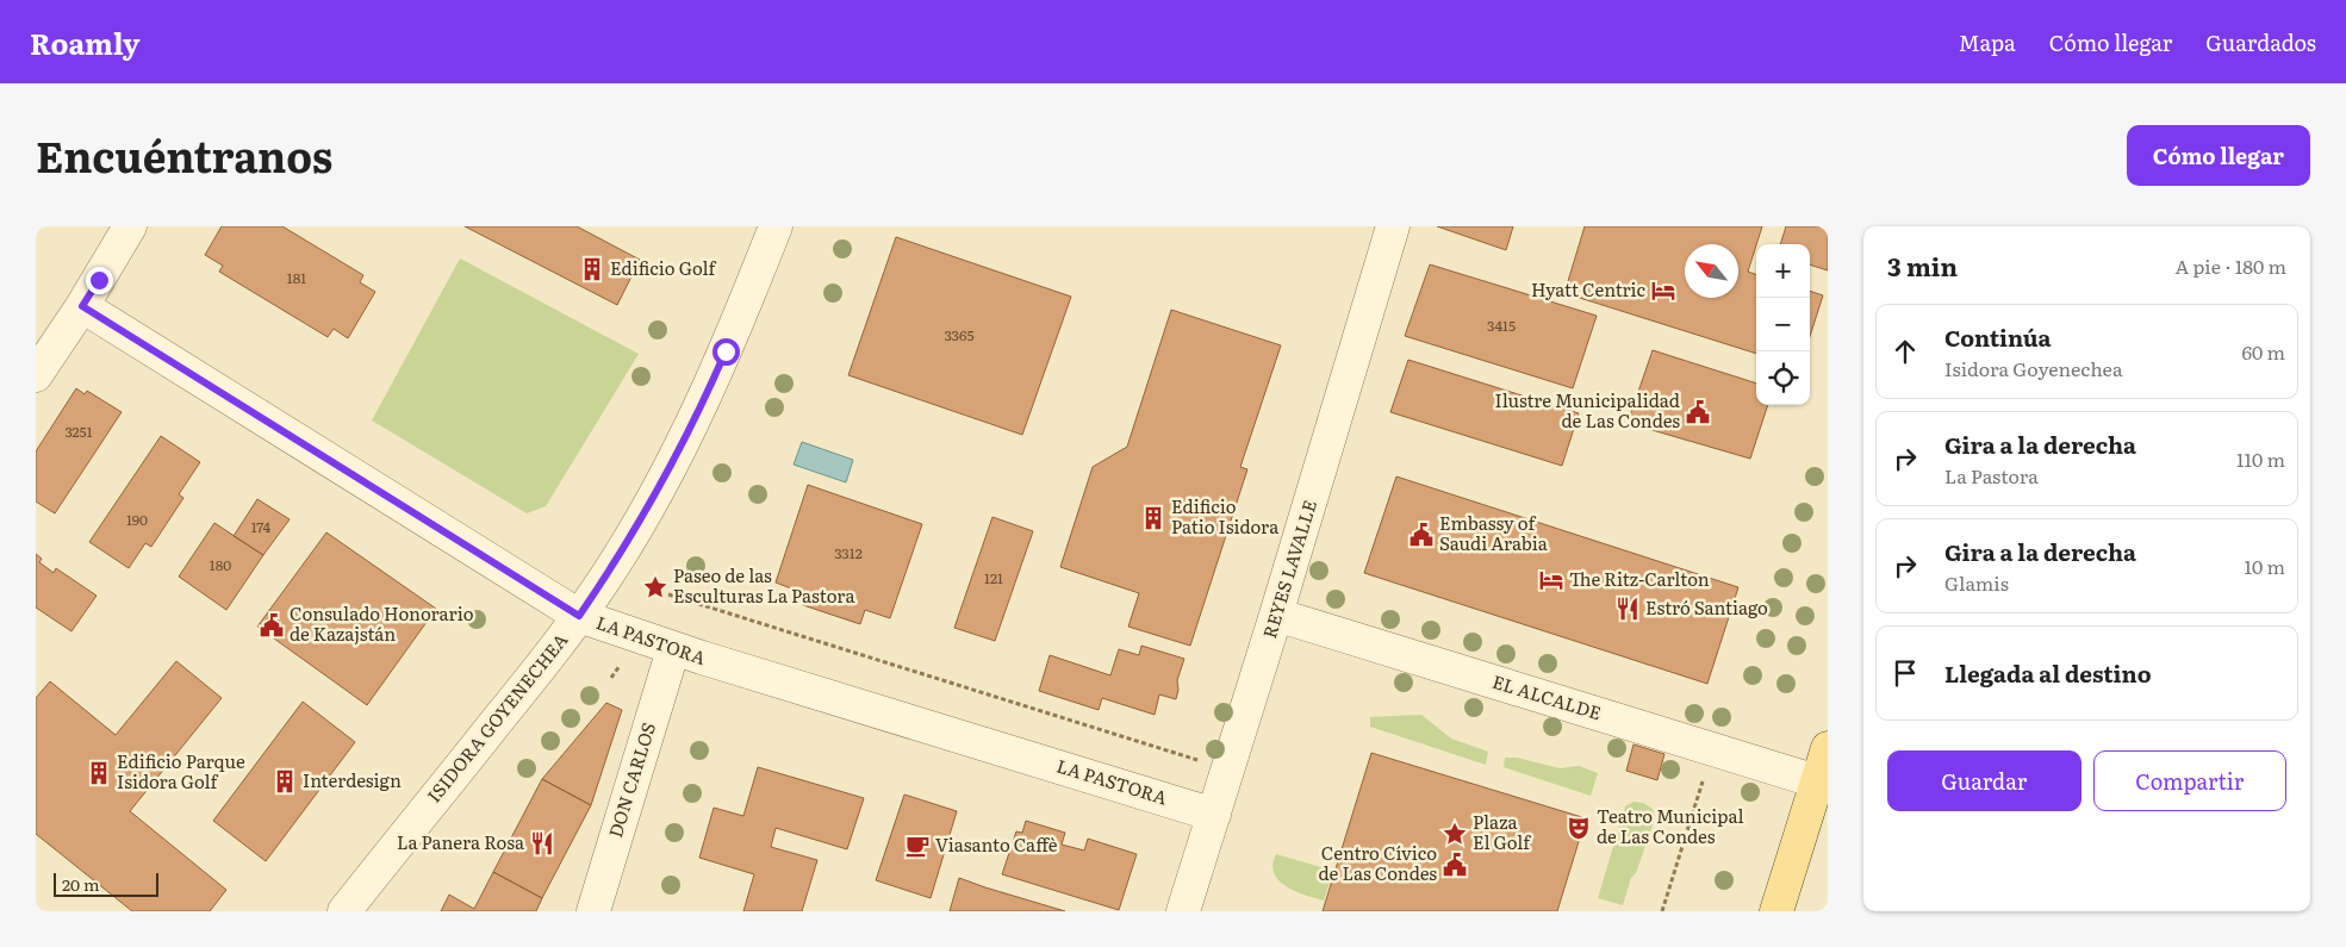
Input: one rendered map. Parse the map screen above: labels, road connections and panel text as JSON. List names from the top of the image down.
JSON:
{
  "streets": {
    "street": [
      "REYES LAVALLE",
      "LA PASTORA",
      "EL ALCALDE",
      "ISIDORA GOYENECHEA",
      "DON CARLOS"
    ]
  },
  "crossings": [
    ["REYES LAVALLE", "LA PASTORA"],
    ["REYES LAVALLE", "EL ALCALDE"],
    ["LA PASTORA", "ISIDORA GOYENECHEA"],
    ["LA PASTORA", "DON CARLOS"]
  ],
  "places": {
    "building": [
      "Edificio Golf",
      "Edificio Patio Isidora",
      "Edificio Parque Isidora Golf",
      "Interdesign"
    ],
    "hotel": ["Hyatt Centric", "The Ritz-Carlton"],
    "public building": [
      "Ilustre Municipalidad de Las Condes",
      "Embassy of Saudi Arabia",
      "Consulado Honorario de Kazajstán",
      "Centro Cívico de Las Condes"
    ],
    "place": ["Paseo de las Esculturas La Pastora", "Plaza El Golf"],
    "restaurant": ["Estró Santiago", "La Panera Rosa"],
    "theatre": ["Teatro Municipal de Las Condes"],
    "cafe": ["Viasanto Caffè"]
  },
  "house_numbers": [
    "181",
    "3415",
    "3365",
    "3251",
    "190",
    "174",
    "3312",
    "180",
    "121"
  ],
  "scale_bar": "20 m",
  "north": "top left",
  "page": {
    "header": "Roamly",
    "nav": ["Mapa", "Cómo llegar", "Guardados"],
    "title": "Encuéntranos",
    "buttons": [
      "Cómo llegar",
      ["Guardar", "Compartir"]
    ],
    "heading": ["3 min", "A pie · 180 m"],
    "map_buttons": ["+", "−"],
    "list": [
      ["Continúa", "Isidora Goyenechea", "60 m"],
      ["Gira a la derecha", "La Pastora", "110 m"],
      ["Gira a la derecha", "Glamis", "10 m"],
      "Llegada al destino"
    ],
    "scale": "20 m"
  }
}
